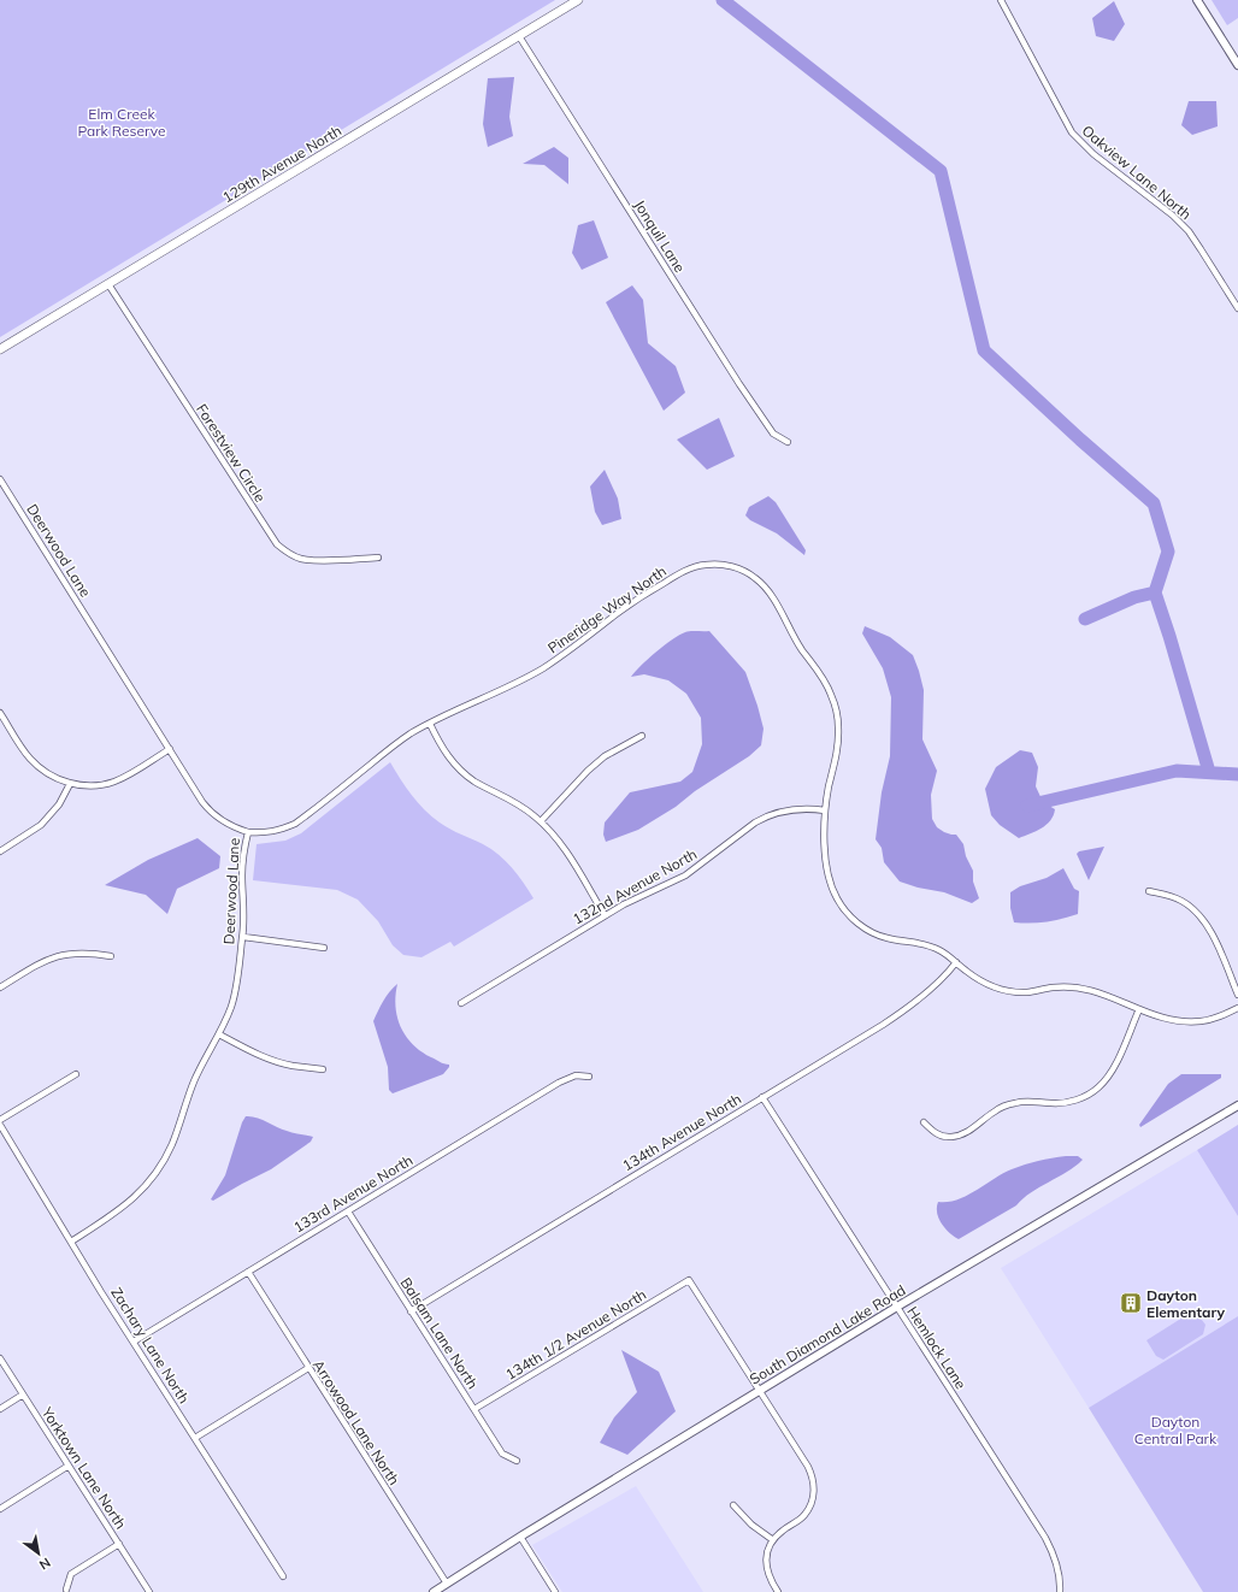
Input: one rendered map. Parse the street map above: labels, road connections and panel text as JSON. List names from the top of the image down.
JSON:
{
  "streets": {
    "main road": ["129th Avenue North"],
    "street": [
      "Oakview Lane North",
      "Jonquil Lane",
      "Forestview Circle",
      "Deerwood Lane",
      "Pineridge Way North",
      "132nd Avenue North",
      "134th Avenue North",
      "133rd Avenue North",
      "Balsam Lane North",
      "134th 1/2 Avenue North",
      "South Diamond Lake Road",
      "Zachary Lane North",
      "Hemlock Lane",
      "Arrowood Lane North",
      "Yorktown Lane North"
    ]
  },
  "crossings": [
    ["129th Avenue North", "Jonquil Lane"],
    ["129th Avenue North", "Forestview Circle"],
    ["Deerwood Lane", "Pineridge Way North"],
    ["Deerwood Lane", "Zachary Lane North"],
    ["Pineridge Way North", "132nd Avenue North"],
    ["Pineridge Way North", "134th Avenue North"],
    ["134th Avenue North", "Balsam Lane North"],
    ["134th Avenue North", "Hemlock Lane"],
    ["133rd Avenue North", "Balsam Lane North"],
    ["133rd Avenue North", "Zachary Lane North"],
    ["133rd Avenue North", "Arrowood Lane North"],
    ["Balsam Lane North", "134th 1/2 Avenue North"],
    ["134th 1/2 Avenue North", "South Diamond Lake Road"],
    ["South Diamond Lake Road", "Hemlock Lane"],
    ["South Diamond Lake Road", "Arrowood Lane North"]
  ],
  "parks": ["Elm Creek Park Reserve", "Dayton Central Park"],
  "places": {
    "building": ["Dayton Elementary"]
  },
  "north": "bottom right"
}
